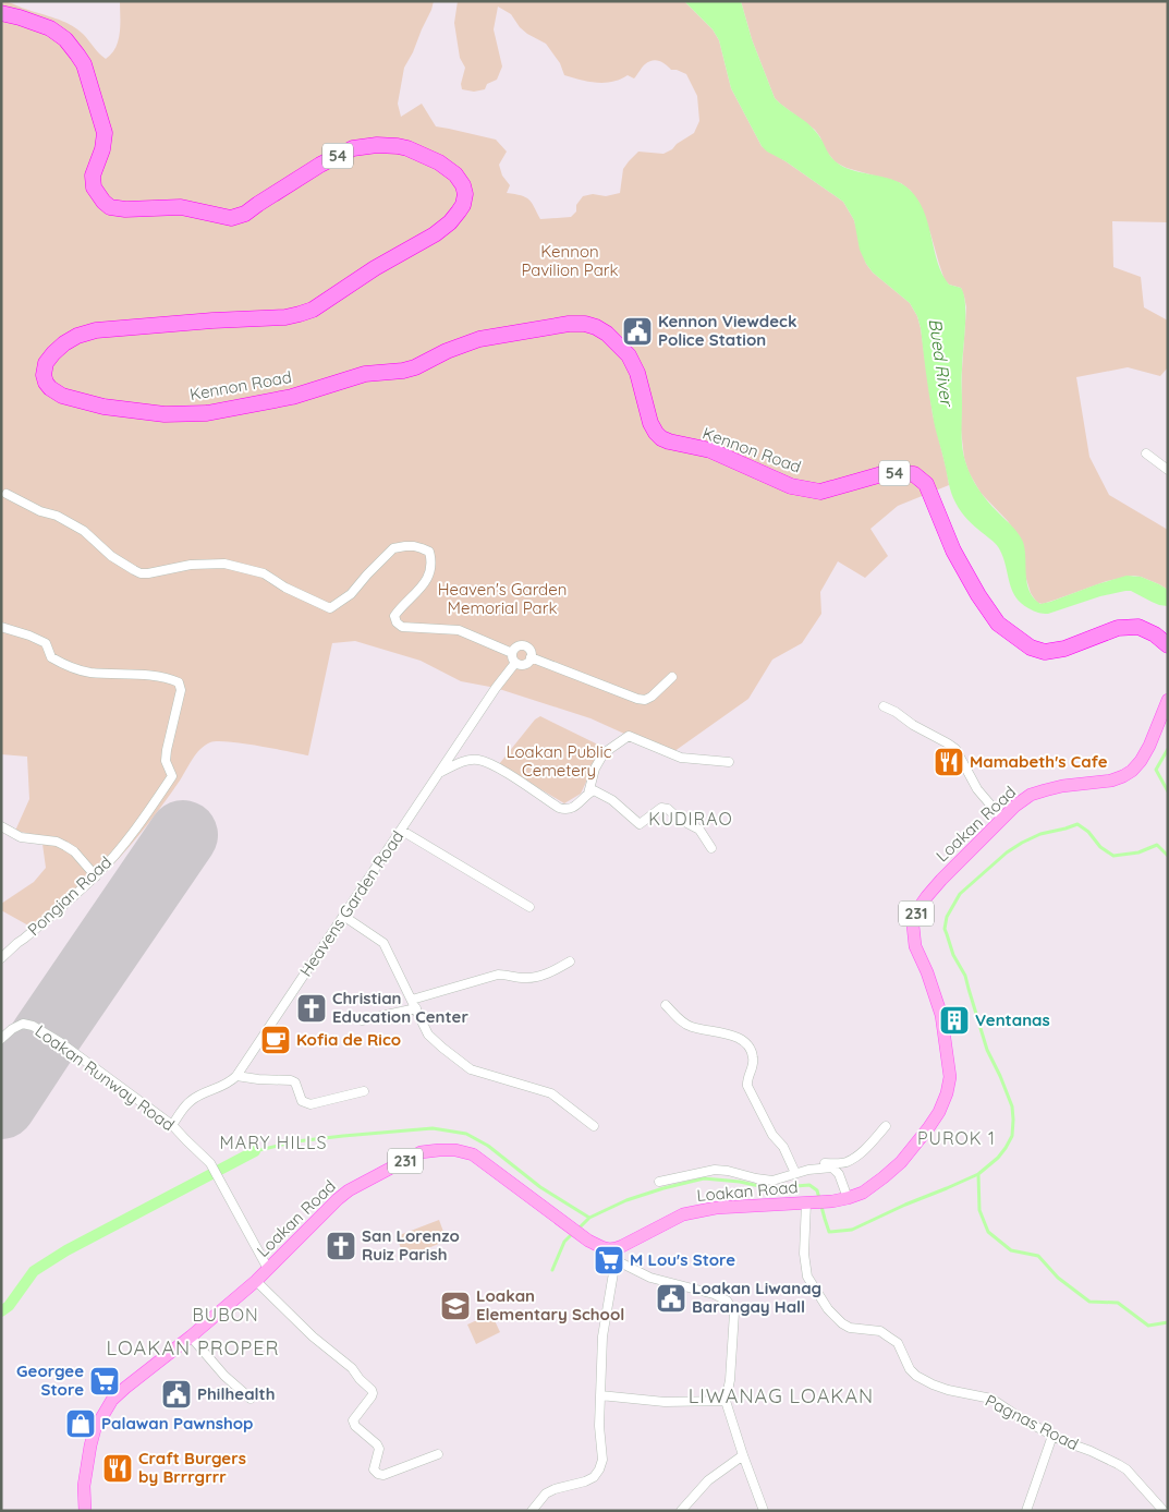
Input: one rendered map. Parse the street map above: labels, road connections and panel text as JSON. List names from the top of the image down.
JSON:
{
  "streets": {
    "highway": ["54", "Kennon Road"],
    "main road": ["Loakan Road", "231"],
    "street": [
      "Pongian Road",
      "Heavens Garden Road",
      "Loakan Runway Road",
      "Pagnas Road"
    ]
  },
  "crossings": [
    ["Loakan Road", "Loakan Runway Road"],
    ["Loakan Road", "Pagnas Road"],
    ["Heavens Garden Road", "Loakan Runway Road"]
  ],
  "districts": [
    "KUDIRAO",
    "PUROK 1",
    "MARY HILLS",
    "BUBON",
    "LOAKAN PROPER",
    "LIWANAG LOAKAN"
  ],
  "water": ["Bued River"],
  "parks": ["Kennon Pavilion Park", "Heaven's Garden Memorial Park", "Loakan Public Cemetery"],
  "places": {
    "public building": ["Kennon Viewdeck Police Station", "Loakan Liwanag Barangay Hall", "Philhealth"],
    "restaurant": ["Mamabeth's Cafe", "Craft Burgers by Brrrgrrr"],
    "church": ["Christian Education Center", "San Lorenzo Ruiz Parish"],
    "building": ["Ventanas"],
    "cafe": ["Kofia de Rico"],
    "supermarket": ["M Lou's Store", "Georgee Store"],
    "school or university": ["Loakan Elementary School"],
    "shop": ["Palawan Pawnshop"]
  }
}
